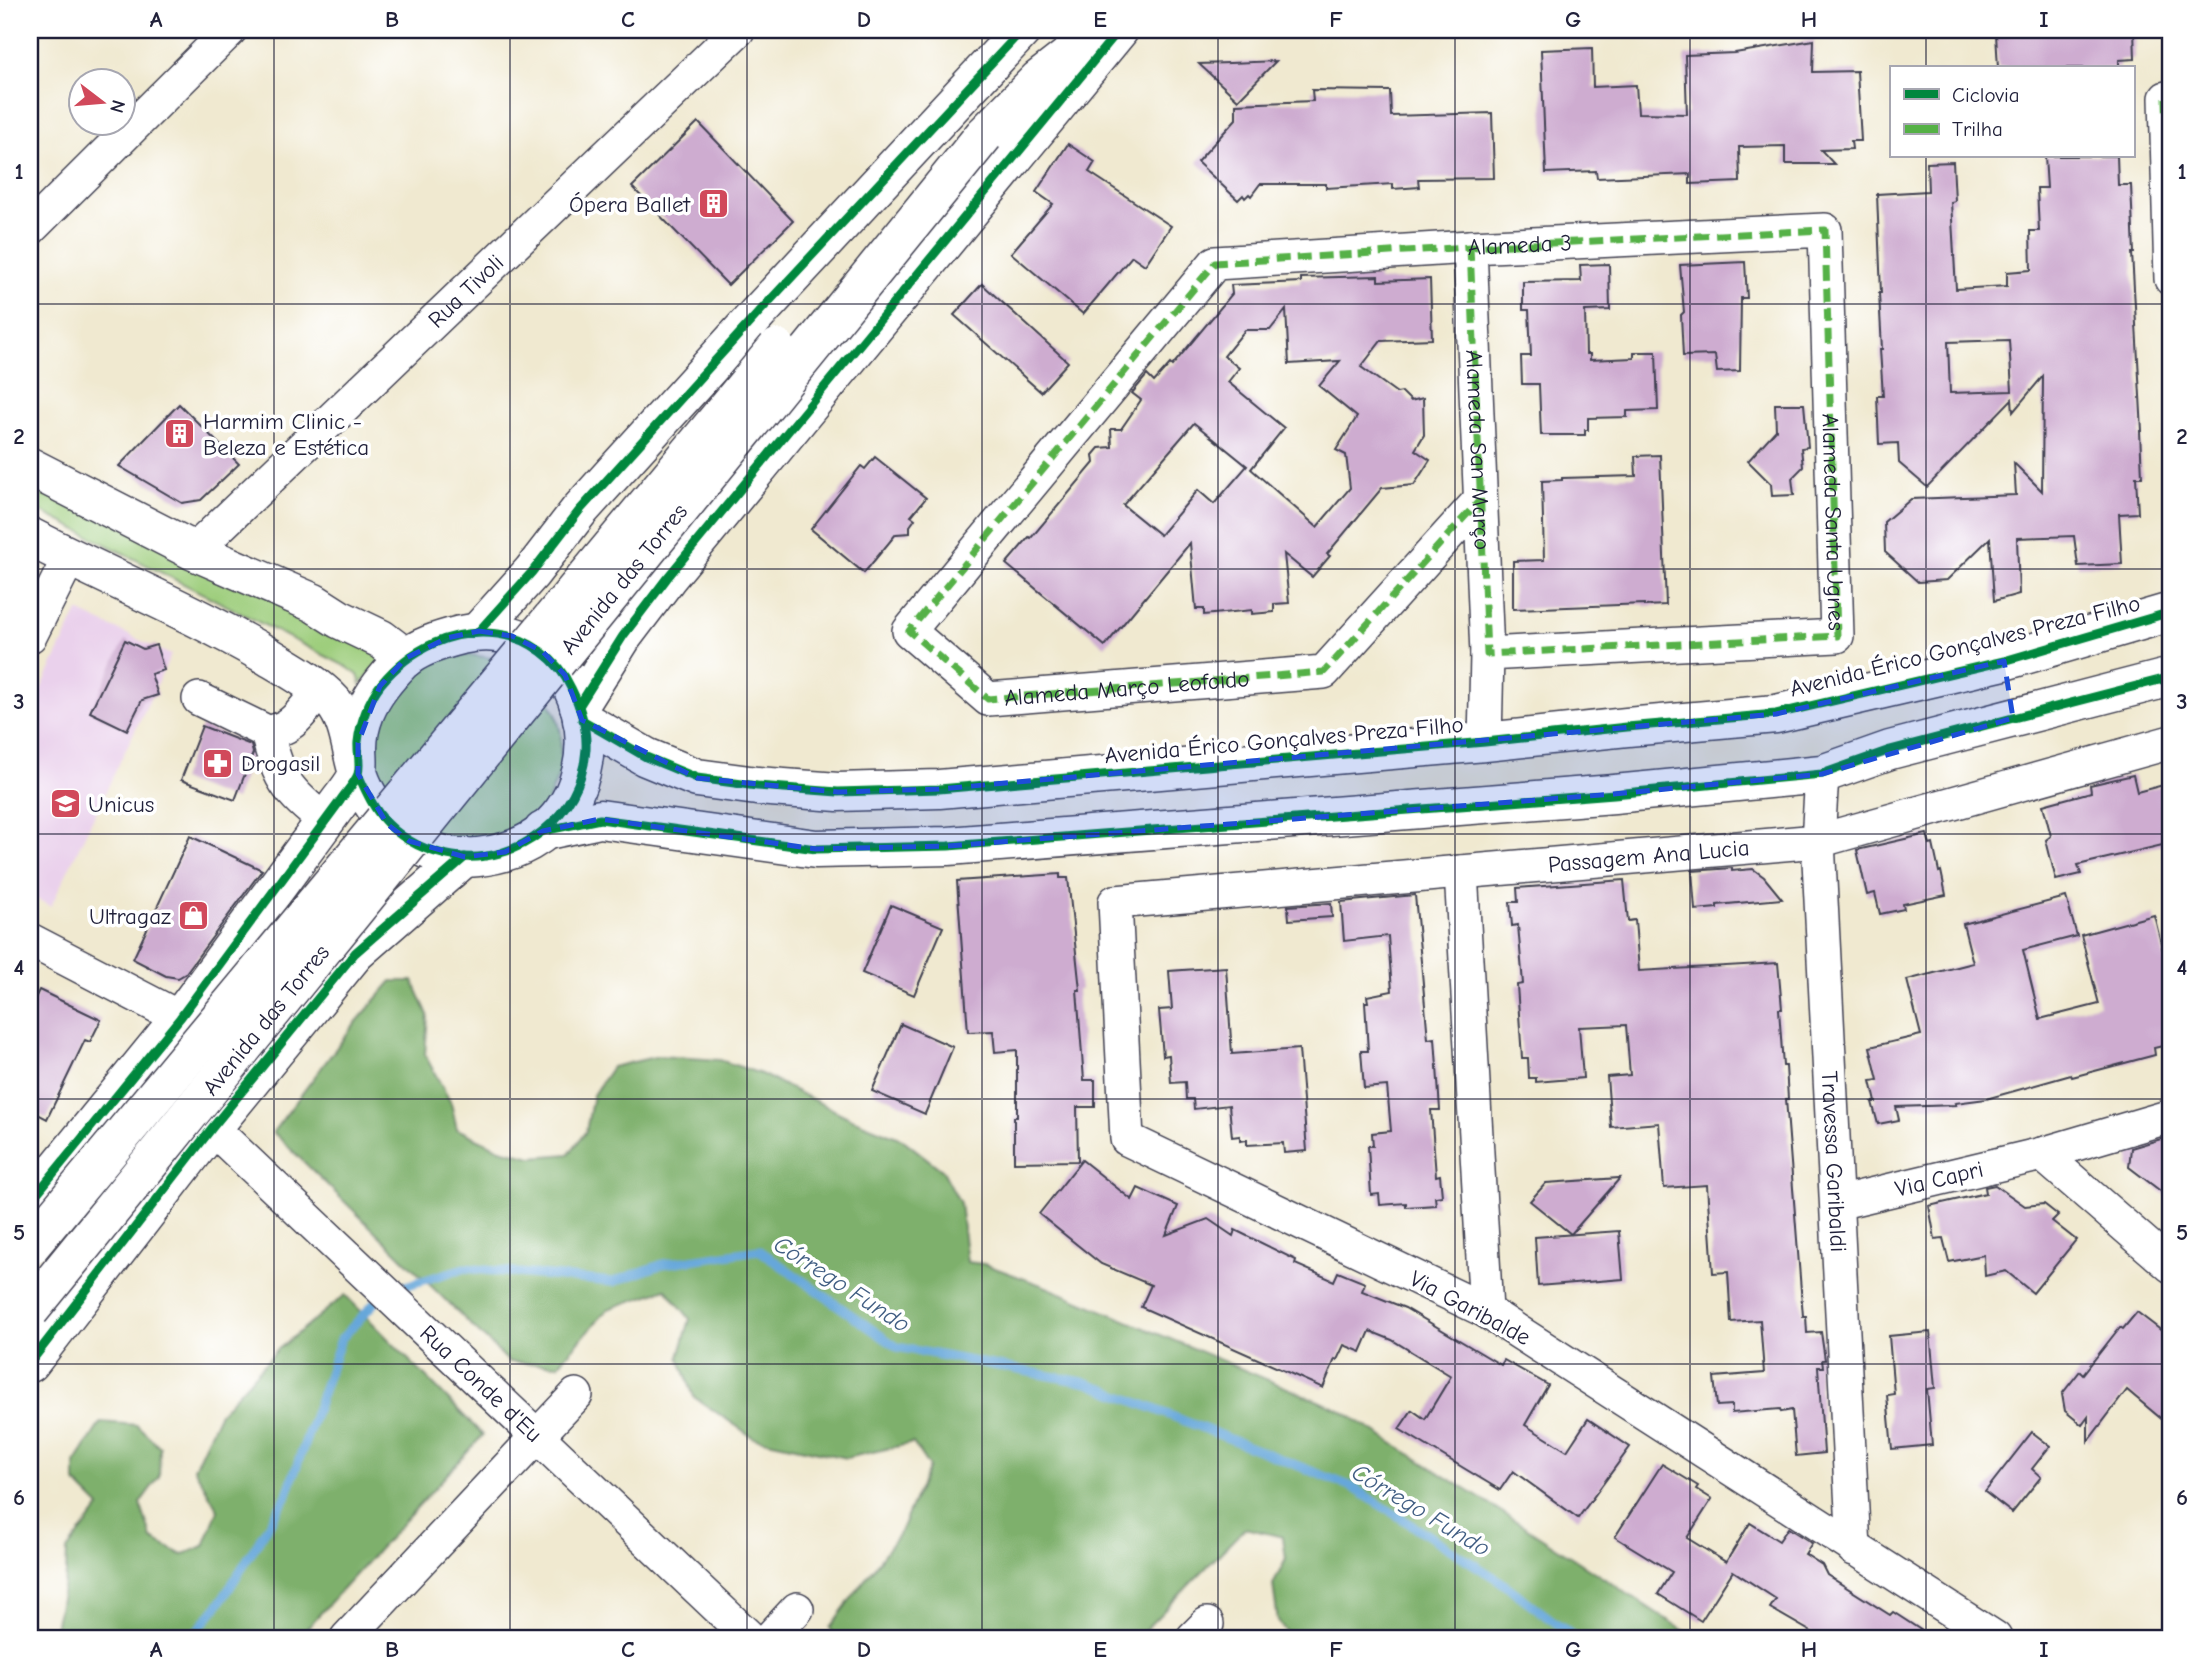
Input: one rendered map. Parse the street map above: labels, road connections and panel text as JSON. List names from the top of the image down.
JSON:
{
  "streets": {
    "main road": ["Avenida das Torres", "Avenida Érico Gonçalves Preza Filho"],
    "street": [
      "Alameda 3",
      "Rua Tivoli",
      "Alameda San Março",
      "Alameda Santa Ugnes",
      "Alameda Março Leofoido",
      "Passagem Ana Lucia",
      "Travessa Garibaldi",
      "Via Capri",
      "Via Garibalde",
      "Rua Conde d'Eu"
    ]
  },
  "crossings": [
    ["Alameda 3", "Alameda San Março"],
    ["Alameda 3", "Alameda Santa Ugnes"],
    ["Alameda 3", "Alameda Março Leofoido"],
    ["Alameda San Março", "Alameda Santa Ugnes"],
    ["Alameda San Março", "Avenida Érico Gonçalves Preza Filho"],
    ["Alameda San Março", "Alameda Março Leofoido"],
    ["Passagem Ana Lucia", "Travessa Garibaldi"],
    ["Passagem Ana Lucia", "Via Garibalde"],
    ["Travessa Garibaldi", "Via Capri"],
    ["Travessa Garibaldi", "Via Garibalde"]
  ],
  "water": ["Córrego Fundo"],
  "places": {
    "building": ["Ópera Ballet", "Harmim Clinic - Beleza e Estética"],
    "pharmacy": ["Drogasil"],
    "school or university": ["Unicus"],
    "shop": ["Ultragaz"]
  },
  "legend": ["Ciclovia", "Trilha"],
  "north": "right",
  "grid": {
    "columns": [
      "A",
      "B",
      "C",
      "D",
      "E",
      "F",
      "G",
      "H",
      "I"
    ],
    "rows": [
      "1",
      "2",
      "3",
      "4",
      "5",
      "6"
    ]
  }
}
